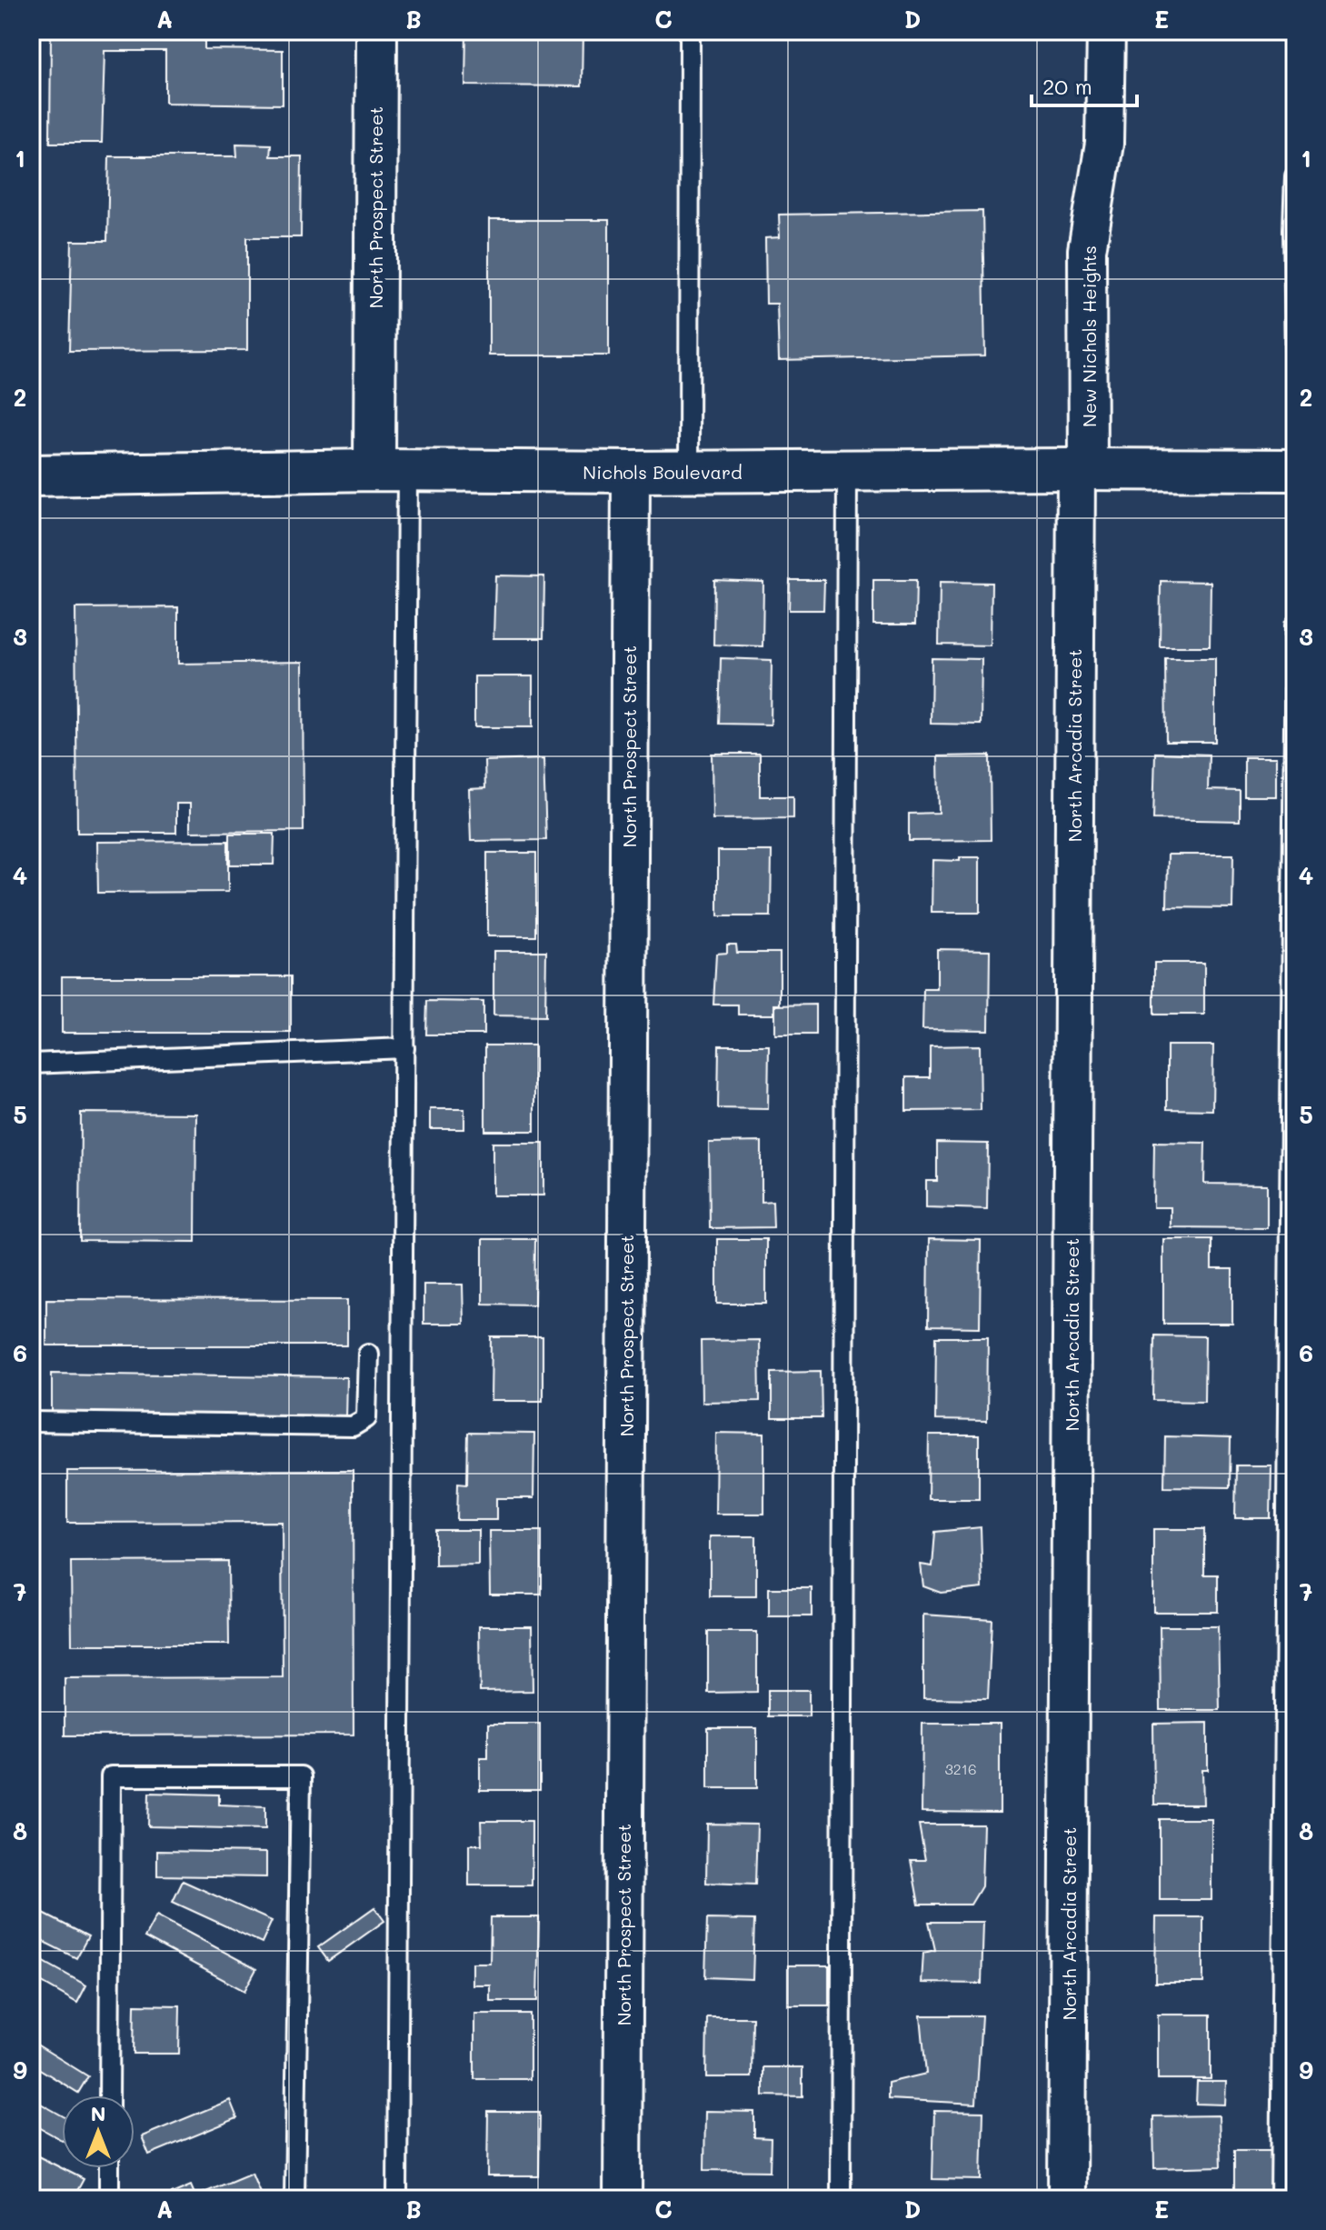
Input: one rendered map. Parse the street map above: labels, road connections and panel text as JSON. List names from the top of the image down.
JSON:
{
  "streets": {
    "street": [
      "North Prospect Street",
      "New Nichols Heights",
      "Nichols Boulevard",
      "North Arcadia Street"
    ]
  },
  "crossings": [
    ["North Prospect Street", "Nichols Boulevard"],
    ["New Nichols Heights", "Nichols Boulevard"],
    ["New Nichols Heights", "North Arcadia Street"],
    ["Nichols Boulevard", "North Arcadia Street"]
  ],
  "house_numbers": ["3216"],
  "scale_bar": "20 m",
  "north": "top",
  "grid": {
    "columns": [
      "A",
      "B",
      "C",
      "D",
      "E"
    ],
    "rows": [
      "1",
      "2",
      "3",
      "4",
      "5",
      "6",
      "7",
      "8",
      "9"
    ]
  }
}
